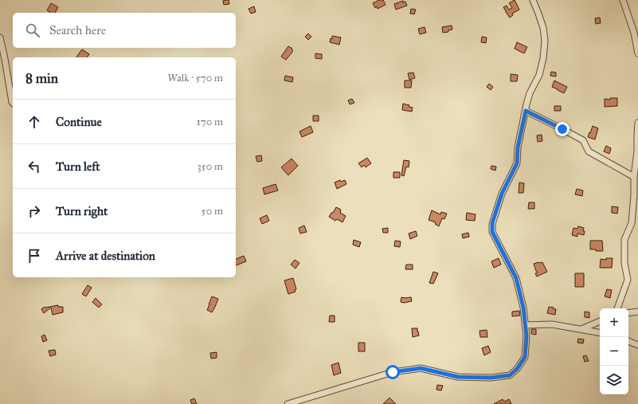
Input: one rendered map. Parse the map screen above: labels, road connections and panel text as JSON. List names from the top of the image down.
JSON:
{
  "page": {
    "search": "Search here",
    "heading": ["8 min", "Walk · 570 m"],
    "list": [
      ["Continue", "170 m"],
      ["Turn left", "350 m"],
      ["Turn right", "50 m"],
      "Arrive at destination"
    ],
    "map_buttons": ["+", "−"]
  }
}
